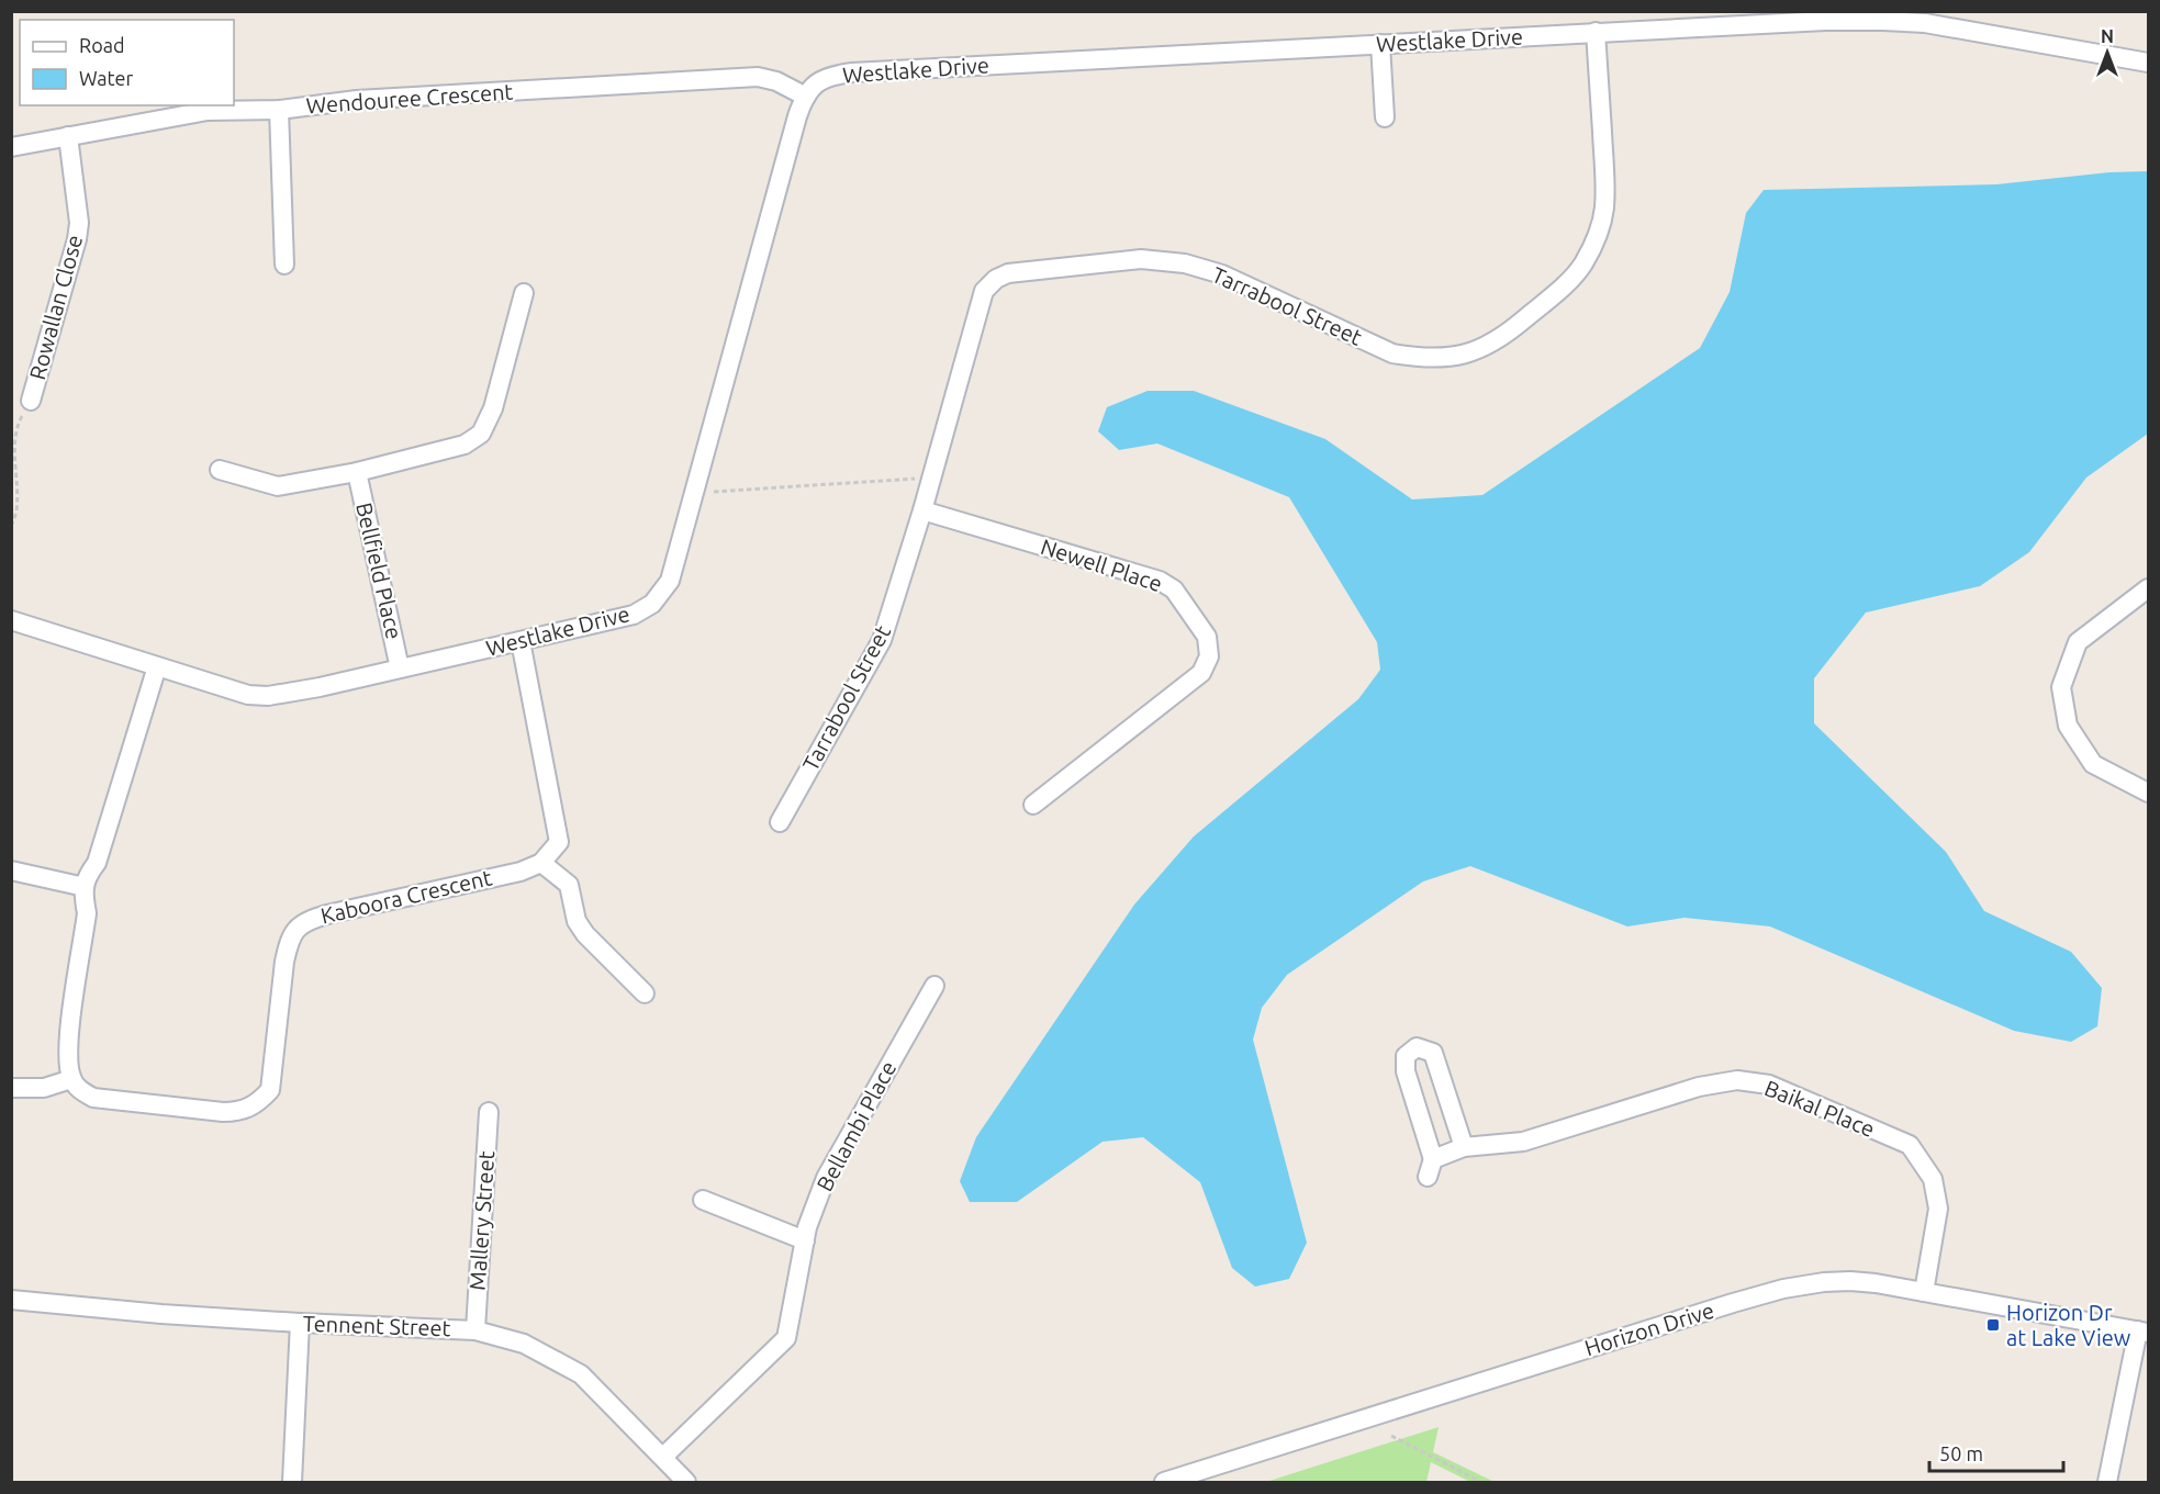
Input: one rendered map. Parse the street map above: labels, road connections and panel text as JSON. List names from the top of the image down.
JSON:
{
  "streets": {
    "street": [
      "Westlake Drive",
      "Wendouree Crescent",
      "Tarrabool Street",
      "Rowallan Close",
      "Newell Place",
      "Bellfield Place",
      "Kaboora Crescent",
      "Baikal Place",
      "Bellambi Place",
      "Mallery Street",
      "Tennent Street",
      "Horizon Drive"
    ]
  },
  "crossings": [
    ["Westlake Drive", "Wendouree Crescent"],
    ["Westlake Drive", "Tarrabool Street"],
    ["Westlake Drive", "Bellfield Place"],
    ["Wendouree Crescent", "Rowallan Close"],
    ["Tarrabool Street", "Newell Place"],
    ["Baikal Place", "Horizon Drive"],
    ["Bellambi Place", "Tennent Street"],
    ["Mallery Street", "Tennent Street"]
  ],
  "places": {
    "transit": ["Horizon Dr at Lake View"]
  },
  "legend": ["Road", "Water"],
  "scale_bar": "50 m",
  "north": "top"
}
